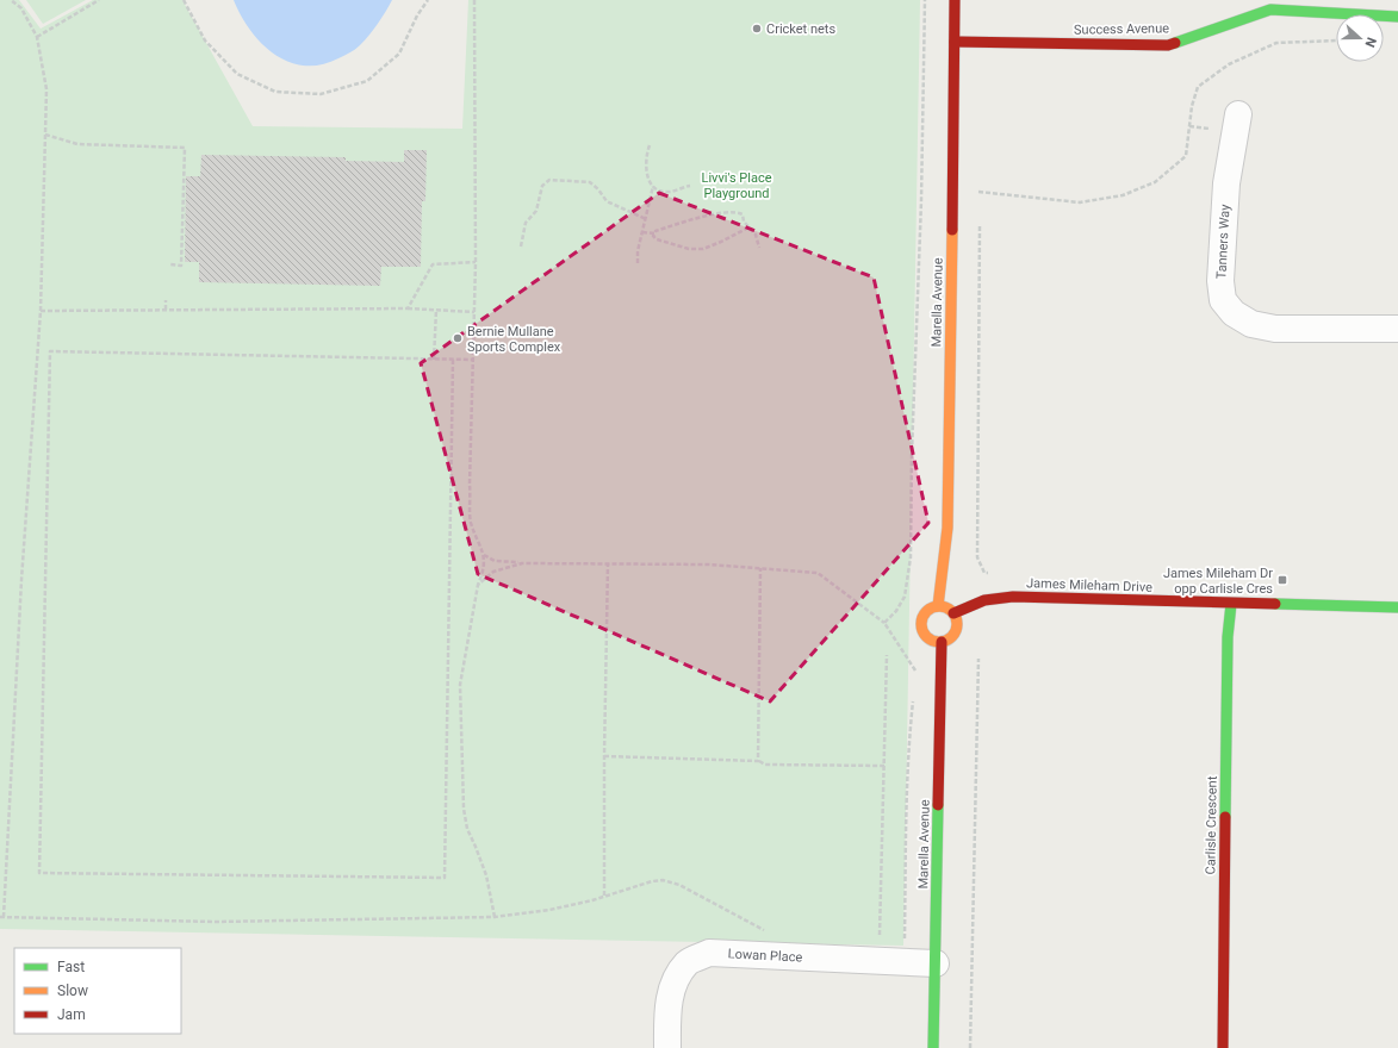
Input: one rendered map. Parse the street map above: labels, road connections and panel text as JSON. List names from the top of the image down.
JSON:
{
  "streets": {
    "street": [
      "Success Avenue",
      "Tanners Way",
      "Marella Avenue",
      "James Mileham Drive",
      "Carlisle Crescent",
      "Lowan Place"
    ]
  },
  "crossings": [
    ["Success Avenue", "Marella Avenue"],
    ["Marella Avenue", "James Mileham Drive"],
    ["Marella Avenue", "Lowan Place"],
    ["James Mileham Drive", "Carlisle Crescent"]
  ],
  "parks": ["Livvi's Place Playground"],
  "places": {
    "other": ["Cricket nets", "Bernie Mullane Sports Complex"],
    "transit": ["James Mileham Dr opp Carlisle Cres"]
  },
  "legend": ["Fast", "Slow", "Jam"],
  "north": "right"
}
